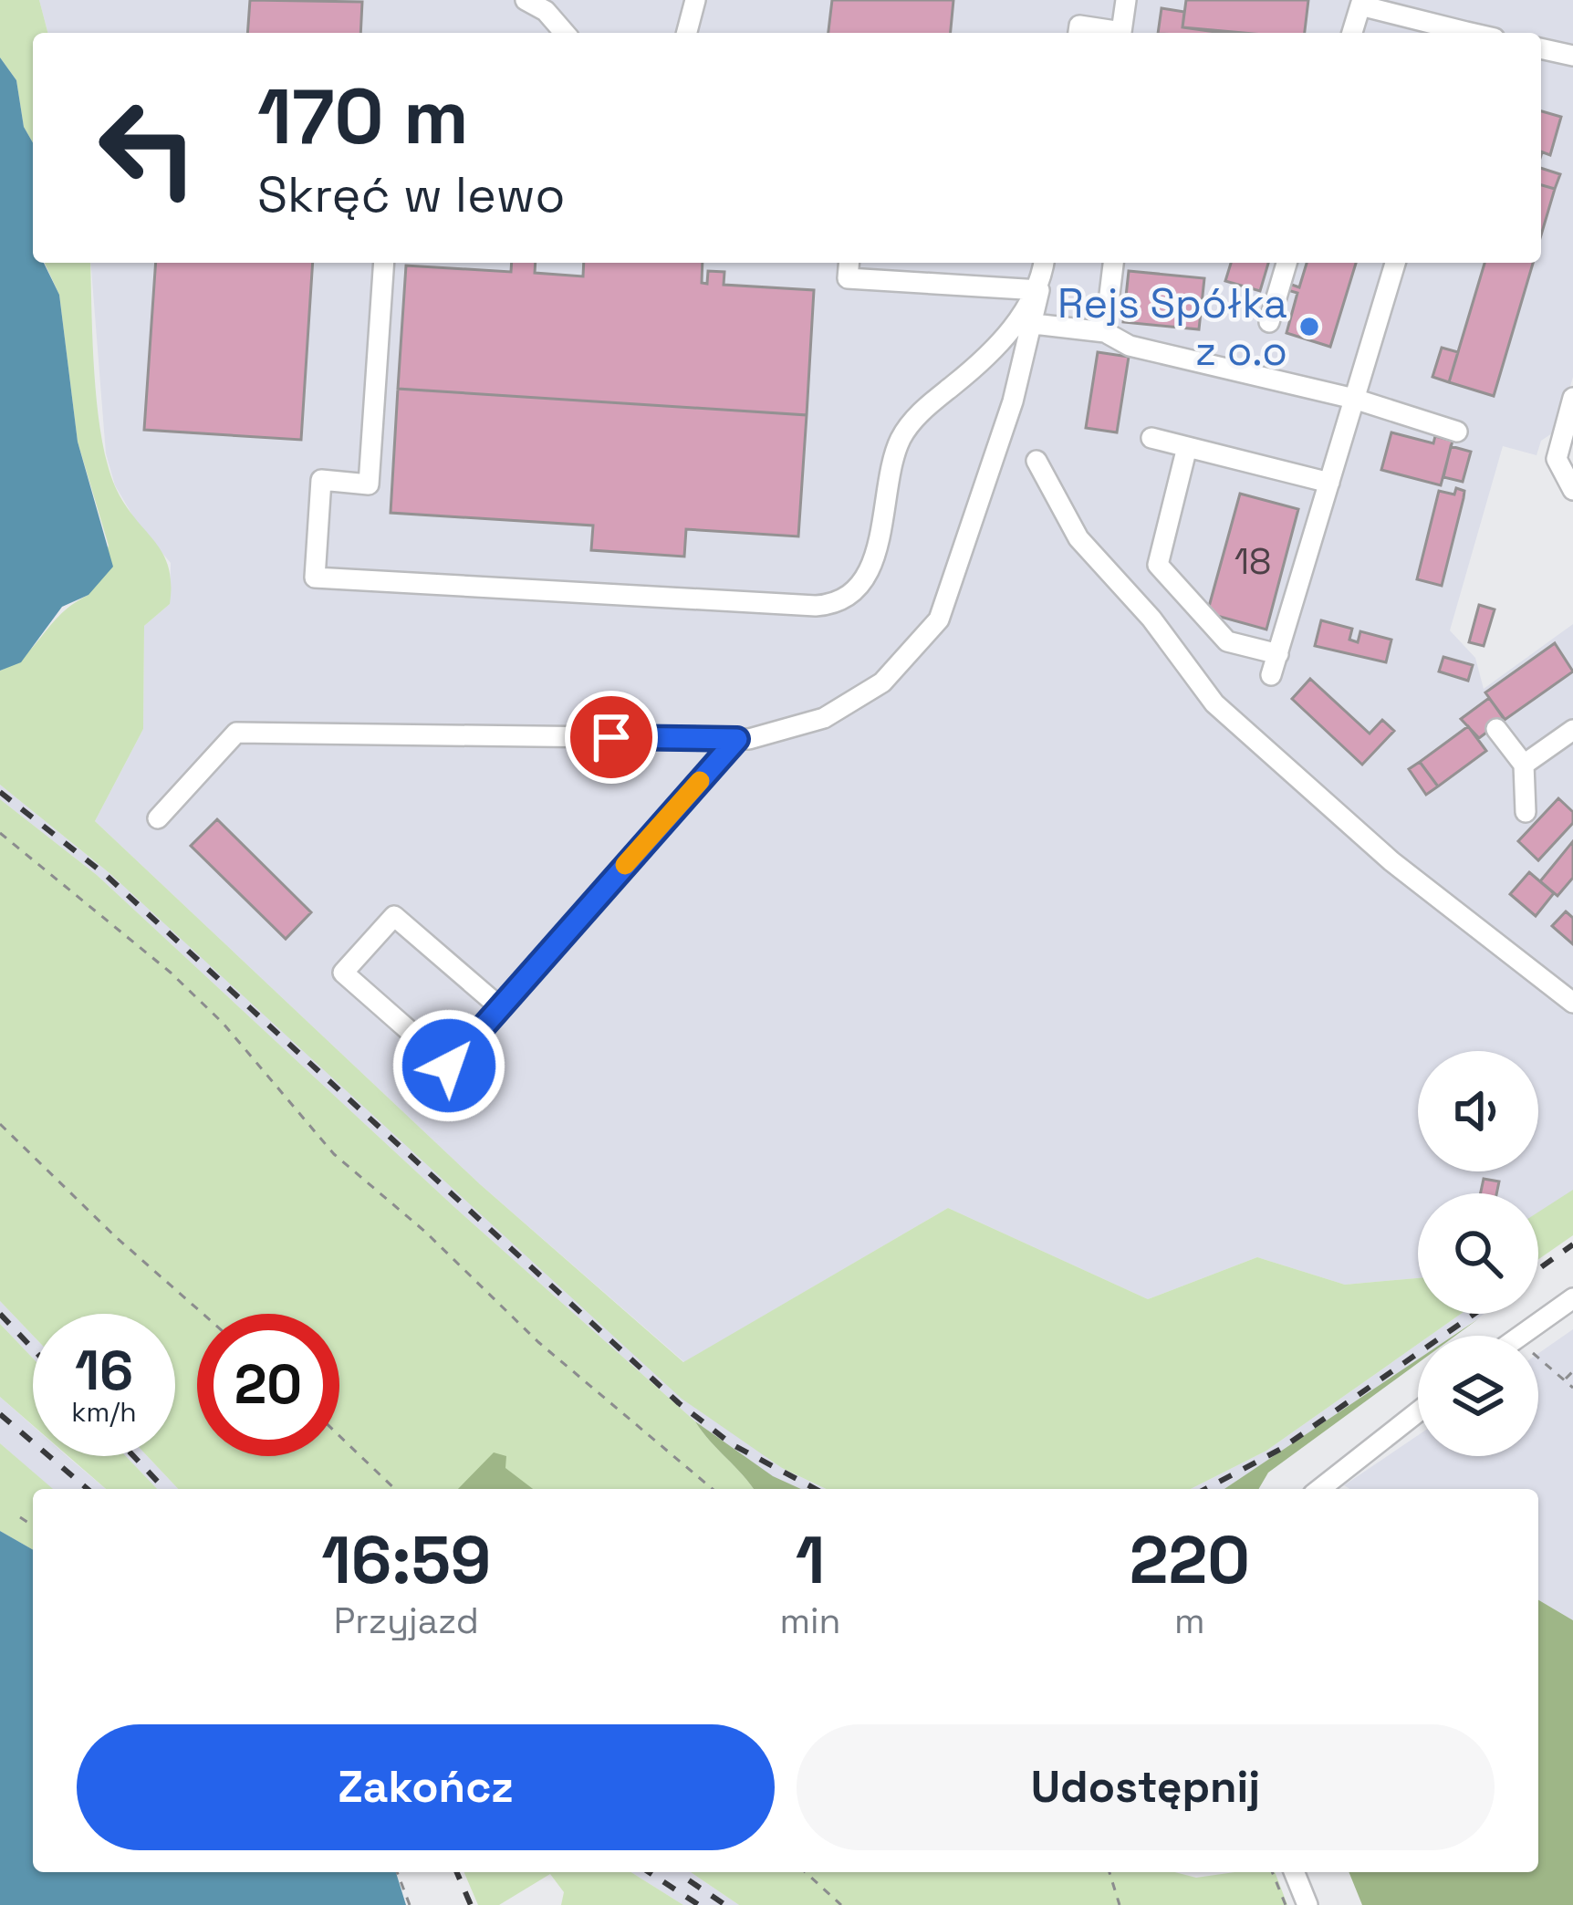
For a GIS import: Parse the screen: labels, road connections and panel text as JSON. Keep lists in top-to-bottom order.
{
  "places": ["Rejs Spółka z o.o"],
  "house_numbers": ["18"],
  "page": {
    "turn": ["170 m", "Skręć w lewo"],
    "speed": "16 km/h",
    "limit": "20",
    "eta": [
      "16:59",
      "Przyjazd",
      "1",
      "min",
      "220",
      "m"
    ],
    "buttons": ["Zakończ", "Udostępnij"]
  }
}
